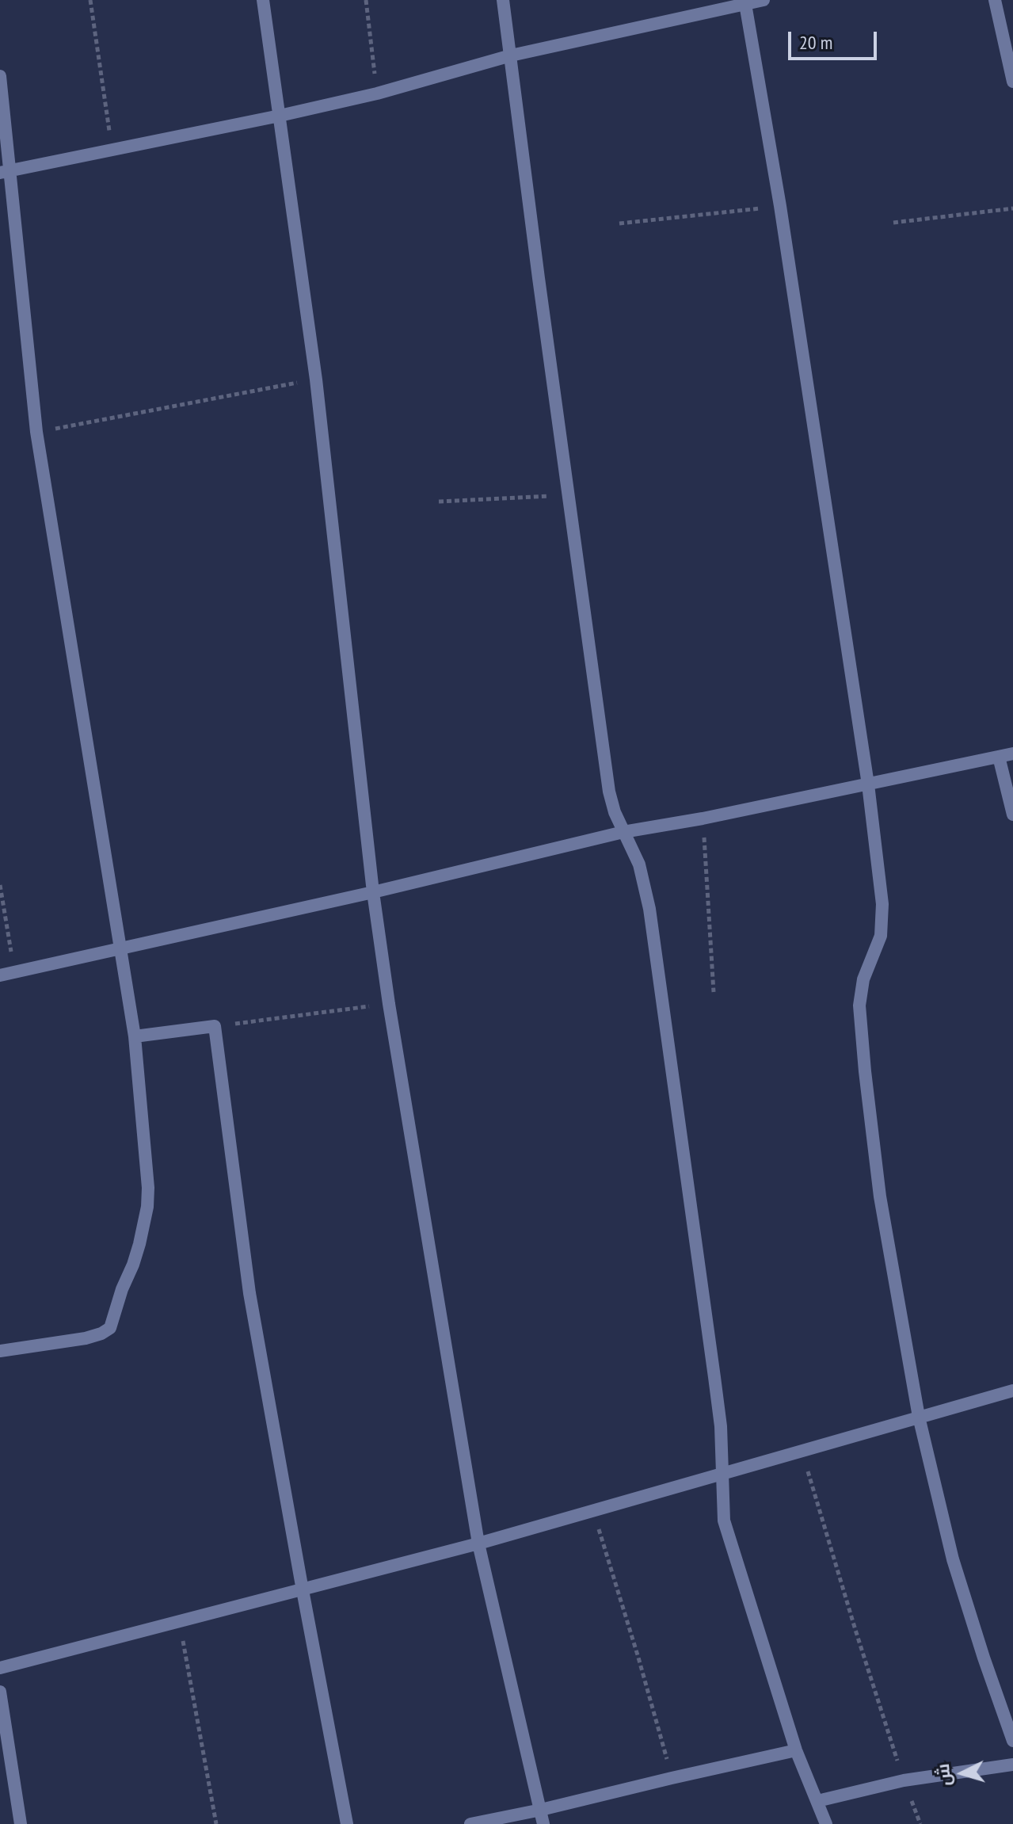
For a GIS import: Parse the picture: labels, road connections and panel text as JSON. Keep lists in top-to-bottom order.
{
  "scale_bar": "20 m",
  "north": "left"
}
